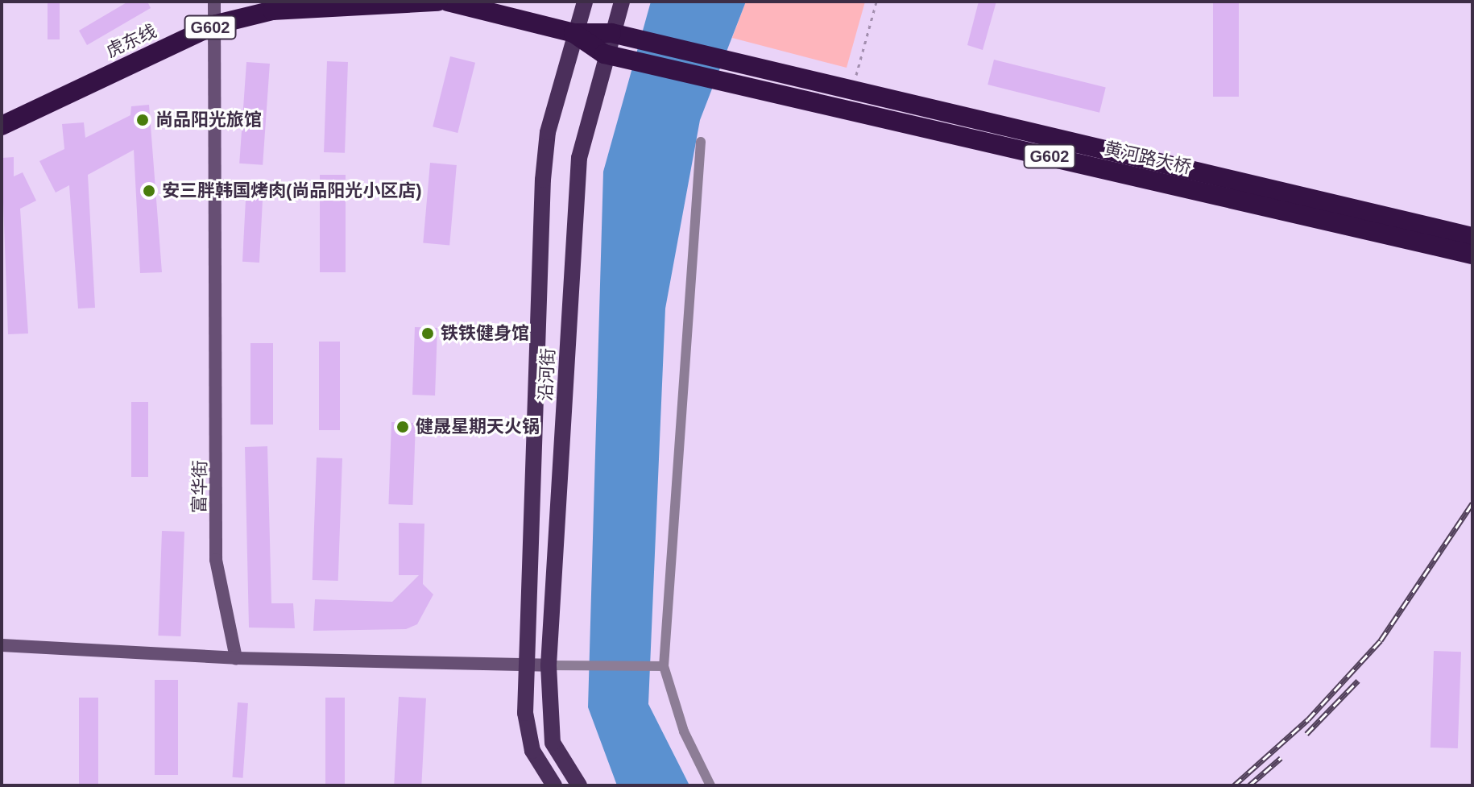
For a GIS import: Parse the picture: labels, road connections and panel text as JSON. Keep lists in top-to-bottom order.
{
  "streets": {
    "highway": ["G602", "虎东线", "黄河路大桥"],
    "main road": ["沿河街"],
    "street": ["富华街"]
  },
  "crossings": [
    ["G602", "黄河路大桥"],
    ["G602", "沿河街"],
    ["虎东线", "富华街"],
    ["黄河路大桥", "沿河街"]
  ],
  "places": [
    "尚品阳光旅馆",
    "安三胖韩国烤肉(尚品阳光小区店)",
    "铁铁健身馆",
    "健晟星期天火锅"
  ]
}
